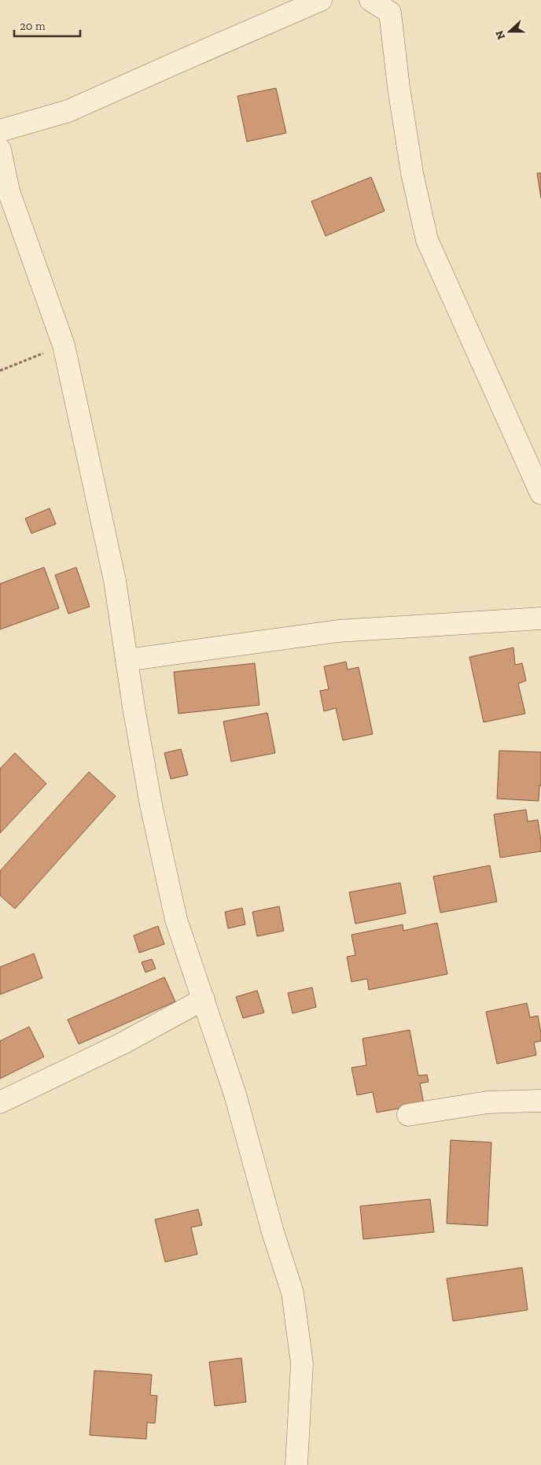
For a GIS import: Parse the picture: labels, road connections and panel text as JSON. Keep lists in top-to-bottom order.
{
  "scale_bar": "20 m",
  "north": "left"
}
